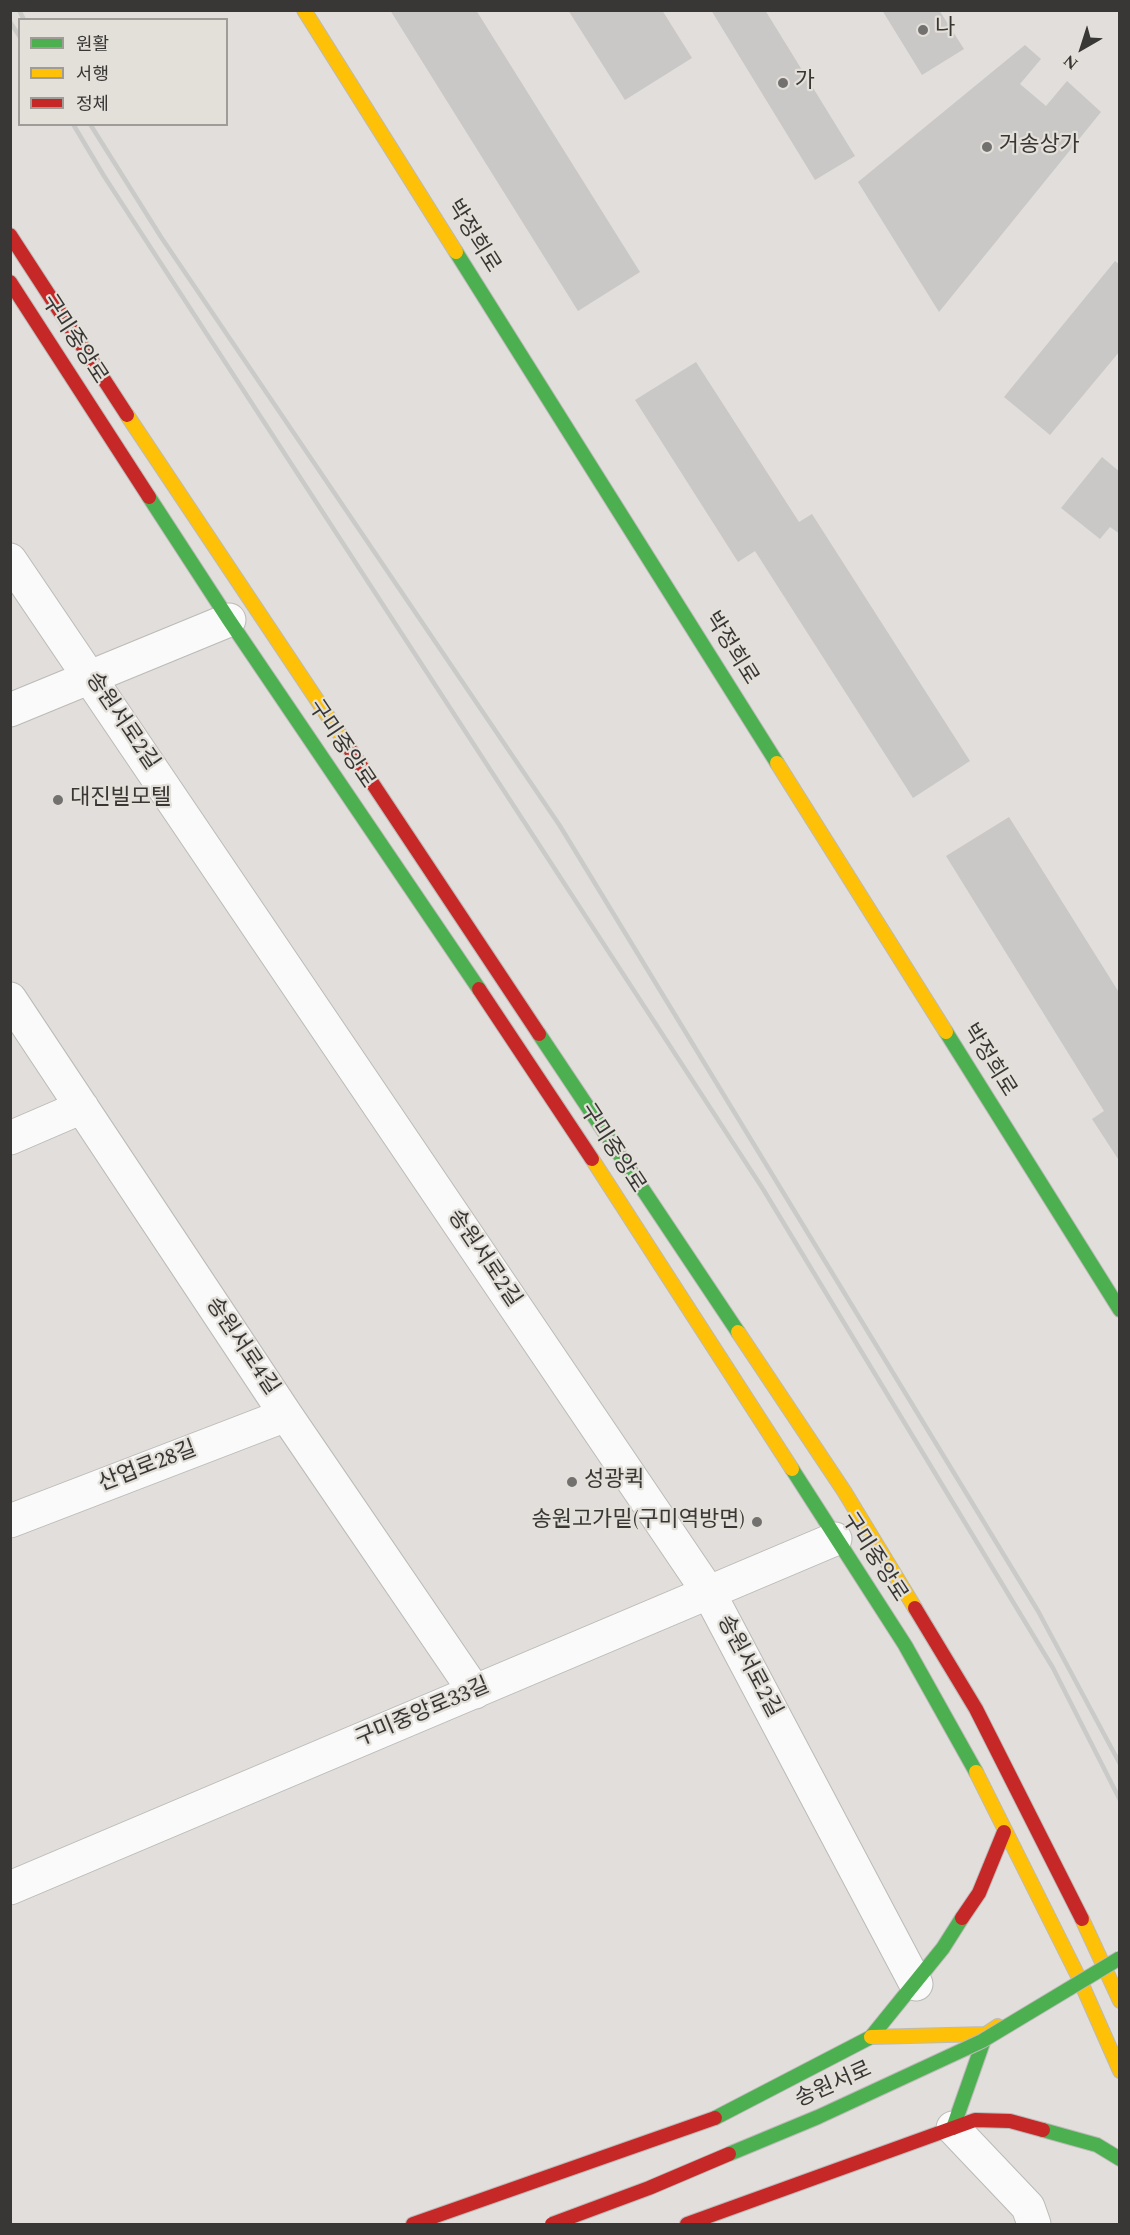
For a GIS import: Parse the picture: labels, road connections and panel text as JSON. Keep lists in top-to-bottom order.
{
  "streets": {
    "main road": ["박정희로", "구미중앙로", "송원서로"],
    "street": [
      "송원서로2길",
      "송원서로4길",
      "산업로28길",
      "구미중앙로33길"
    ]
  },
  "crossings": [
    ["구미중앙로", "구미중앙로33길"],
    ["송원서로2길", "구미중앙로33길"],
    ["송원서로4길", "산업로28길"],
    ["송원서로4길", "구미중앙로33길"]
  ],
  "places": [
    "나",
    "가",
    "거송상가",
    "대진빌모텔",
    "성광퀵",
    "송원고가밑(구미역방면)"
  ],
  "legend": ["원활", "서행", "정체"],
  "north": "bottom left"
}
